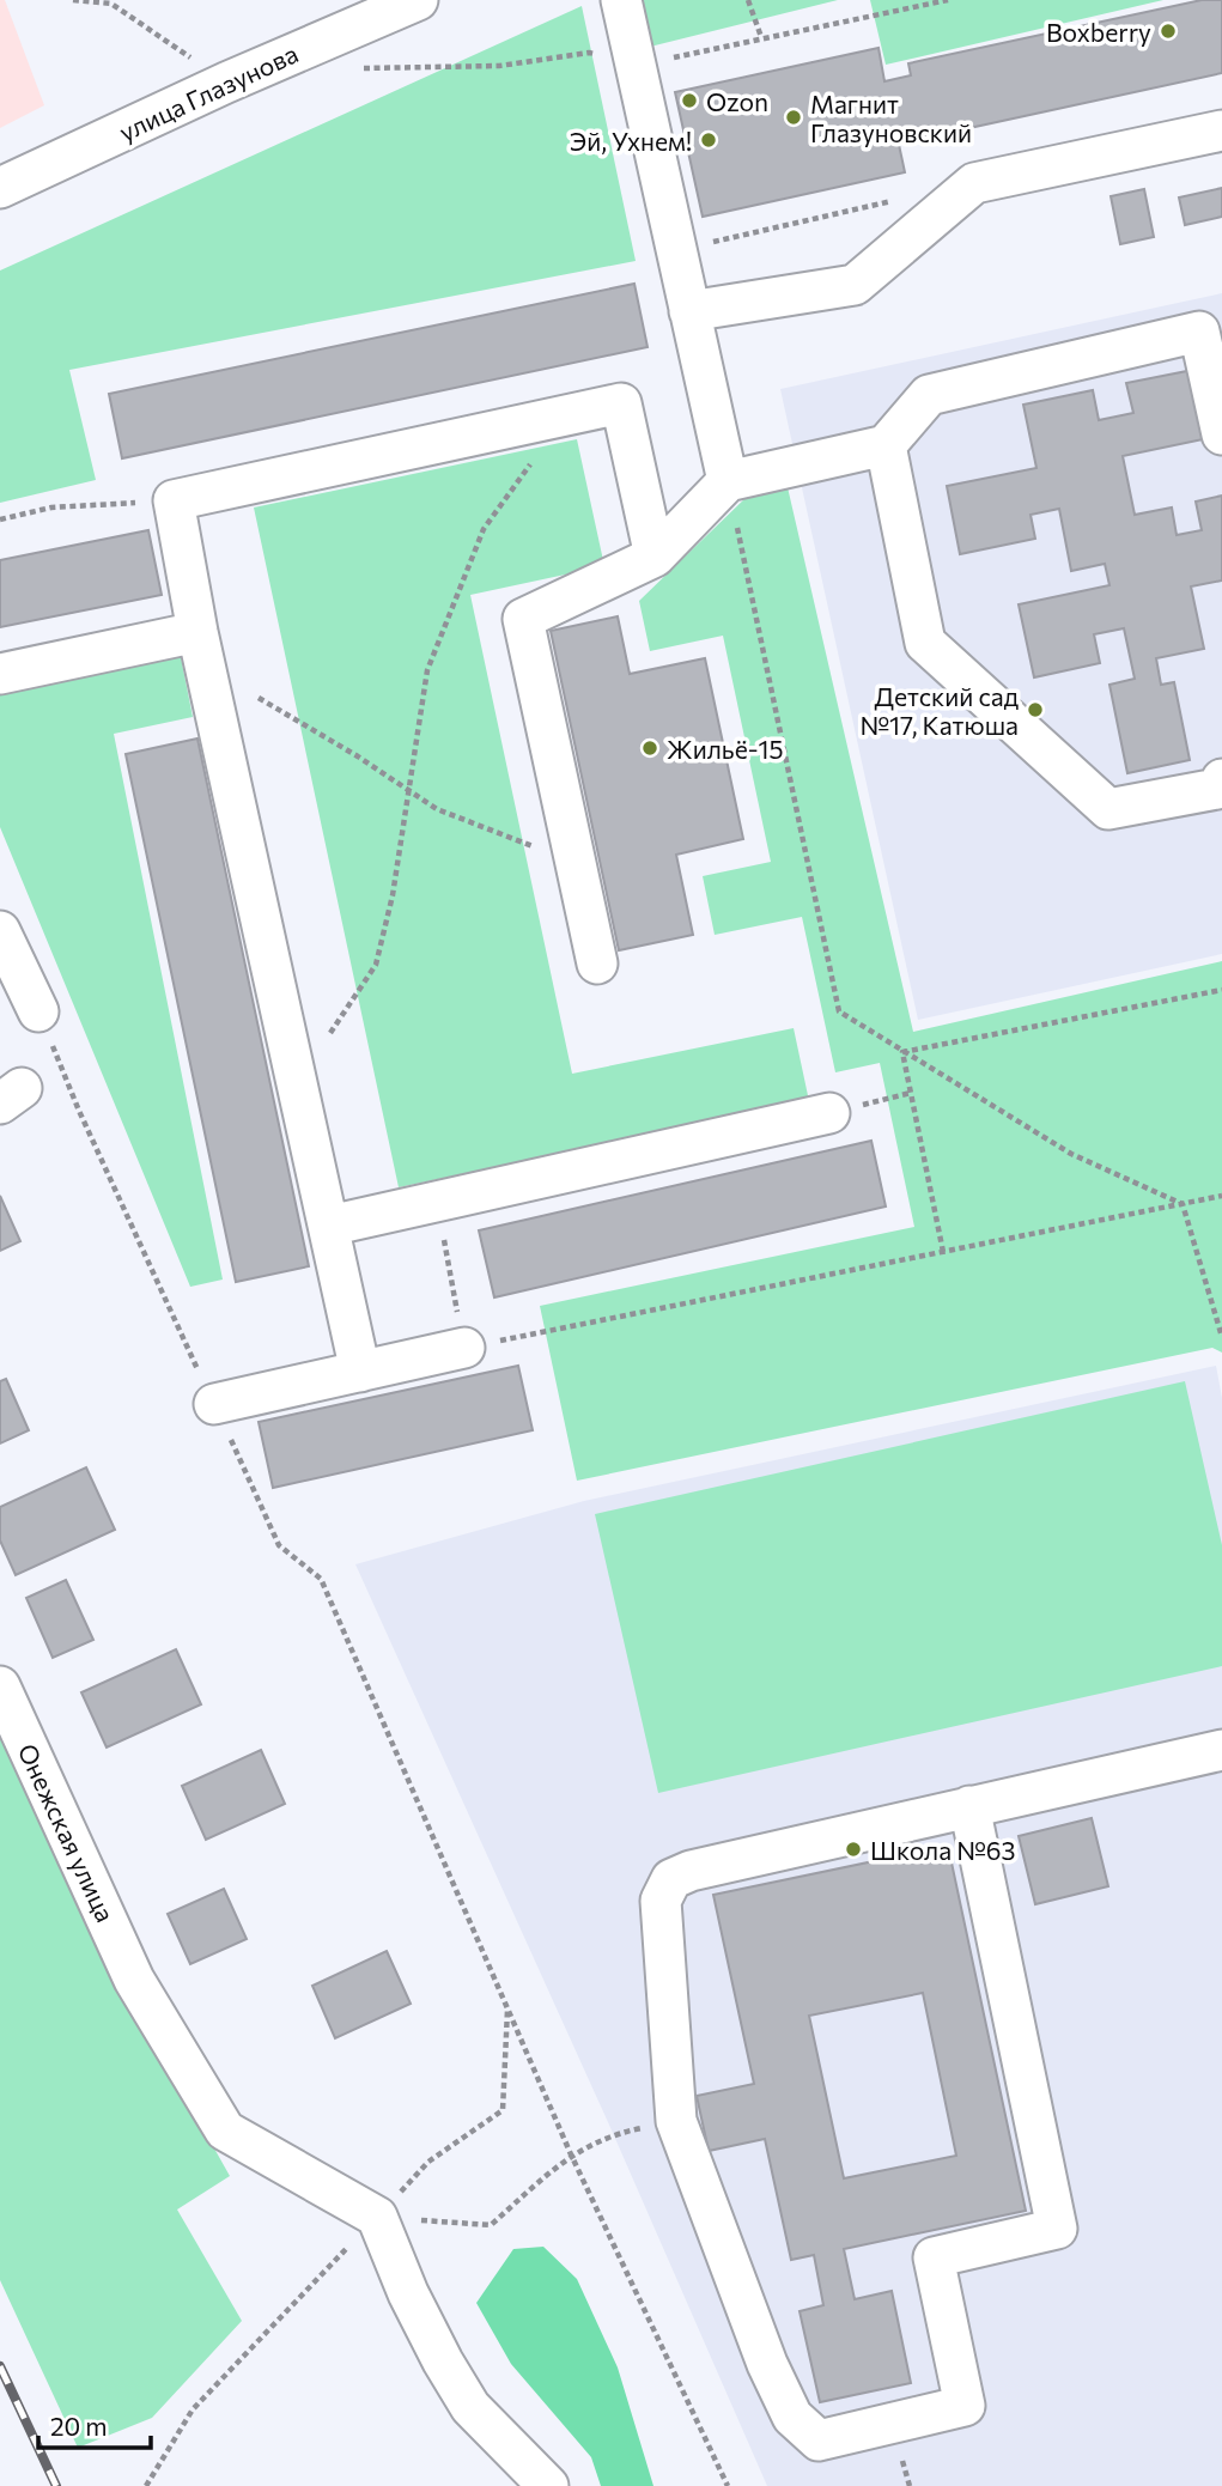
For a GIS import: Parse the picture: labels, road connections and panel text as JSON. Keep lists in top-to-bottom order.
{
  "streets": {
    "street": ["улица Глазунова", "Онежская улица"]
  },
  "places": [
    "Boxberry",
    "Ozon",
    "Магнит Глазуновский",
    "Эй, Ухнем!",
    "Детский сад №17, Катюша",
    "Жильё-15",
    "Школа №63"
  ],
  "scale_bar": "20 m"
}
